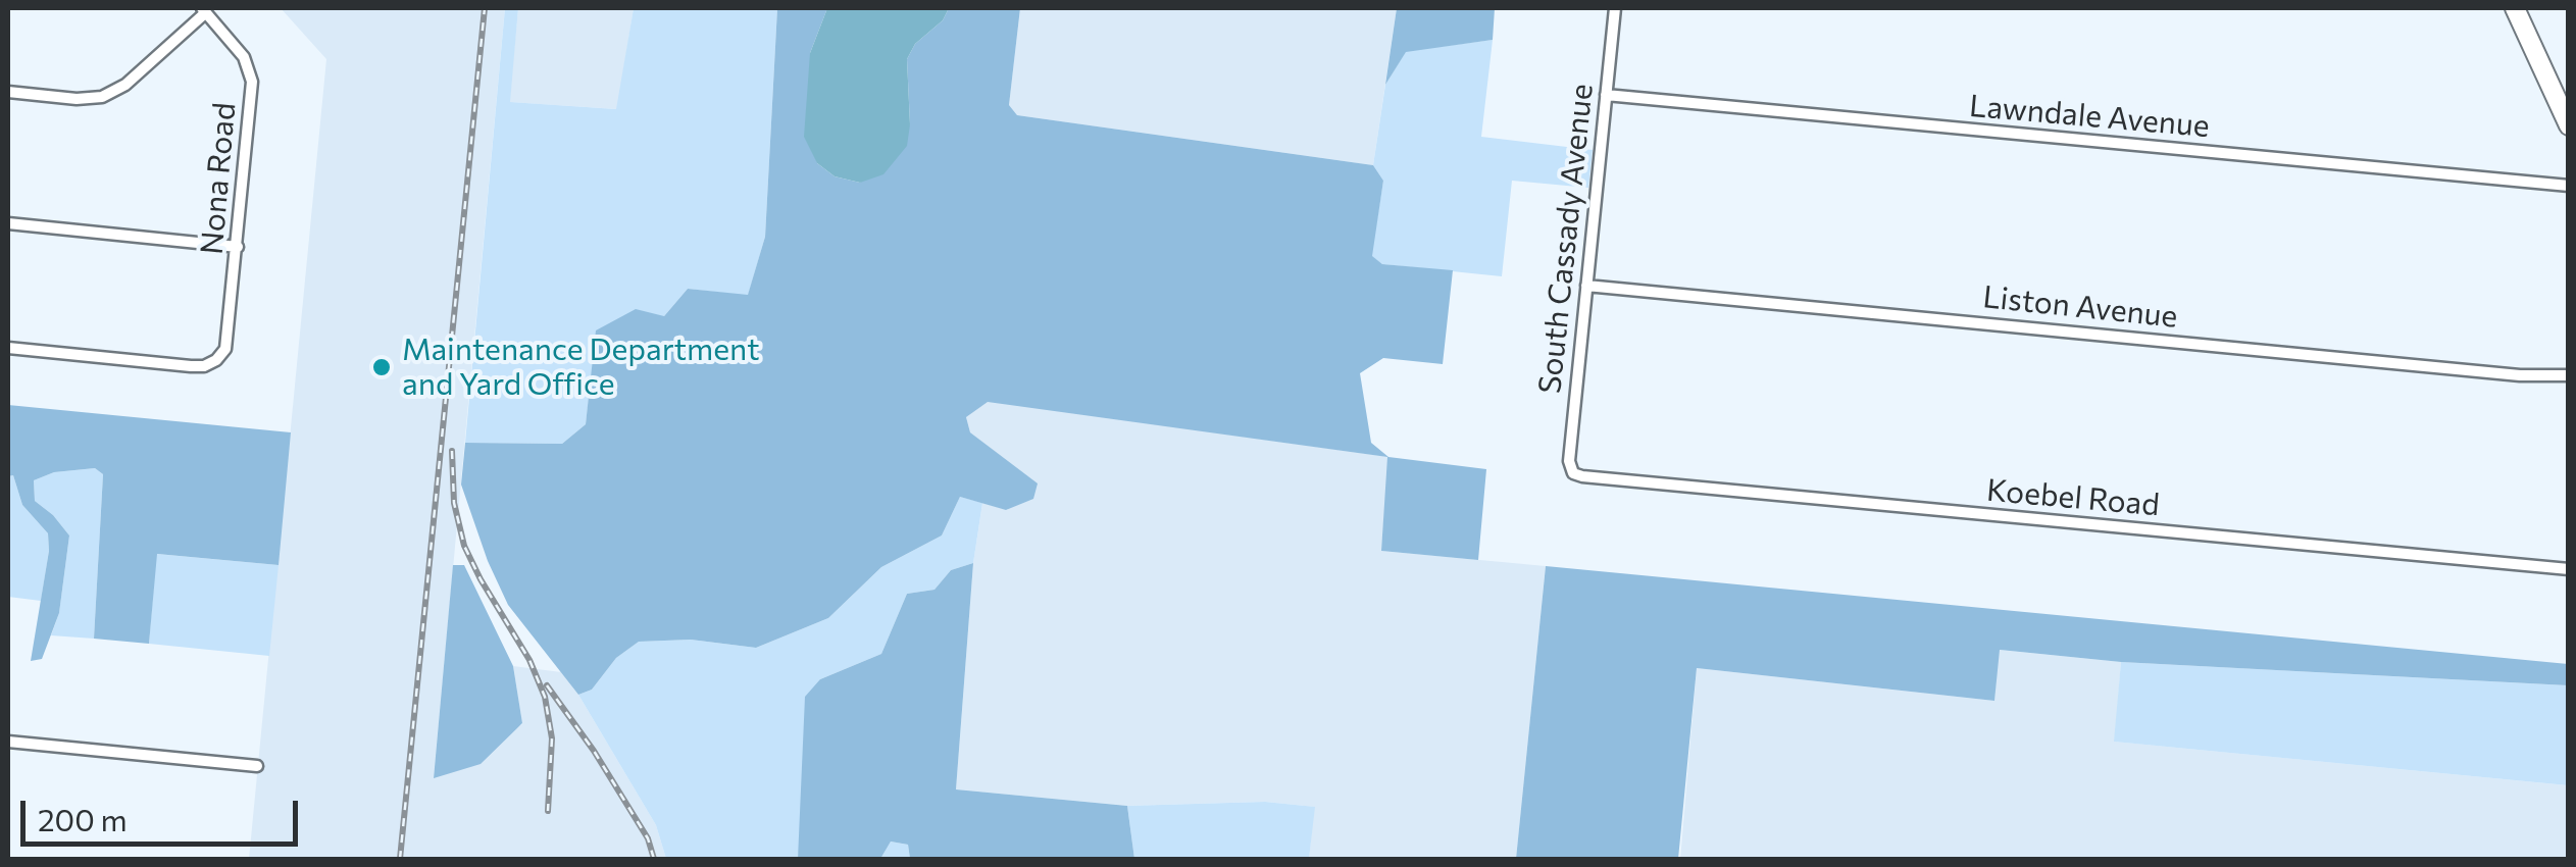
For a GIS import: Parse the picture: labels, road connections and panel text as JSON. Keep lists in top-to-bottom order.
{
  "streets": {
    "street": [
      "Lawndale Avenue",
      "Nona Road",
      "South Cassady Avenue",
      "Liston Avenue",
      "Koebel Road"
    ]
  },
  "crossings": [
    ["Lawndale Avenue", "South Cassady Avenue"],
    ["South Cassady Avenue", "Liston Avenue"],
    ["South Cassady Avenue", "Koebel Road"]
  ],
  "places": ["Maintenance Department and Yard Office"],
  "scale_bar": "200 m"
}
